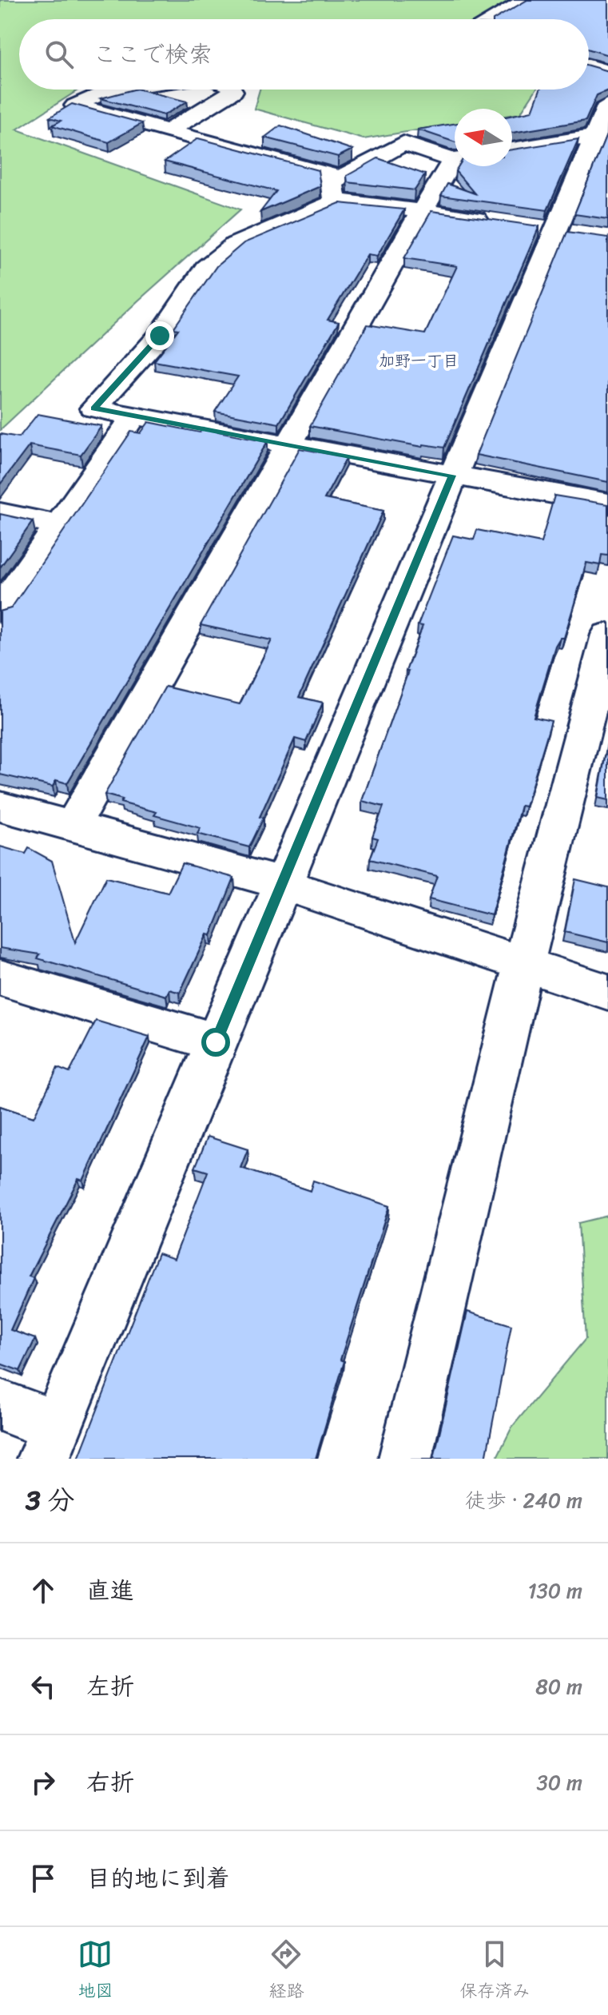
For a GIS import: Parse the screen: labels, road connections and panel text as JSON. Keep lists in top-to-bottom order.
{
  "districts": ["加野一丁目"],
  "north": "left",
  "page": {
    "search": "ここで検索",
    "heading": ["3 分", "徒歩 · 240 m"],
    "list": [
      ["直進", "130 m"],
      ["左折", "80 m"],
      ["右折", "30 m"],
      "目的地に到着"
    ],
    "nav": ["地図", "経路", "保存済み"]
  }
}
